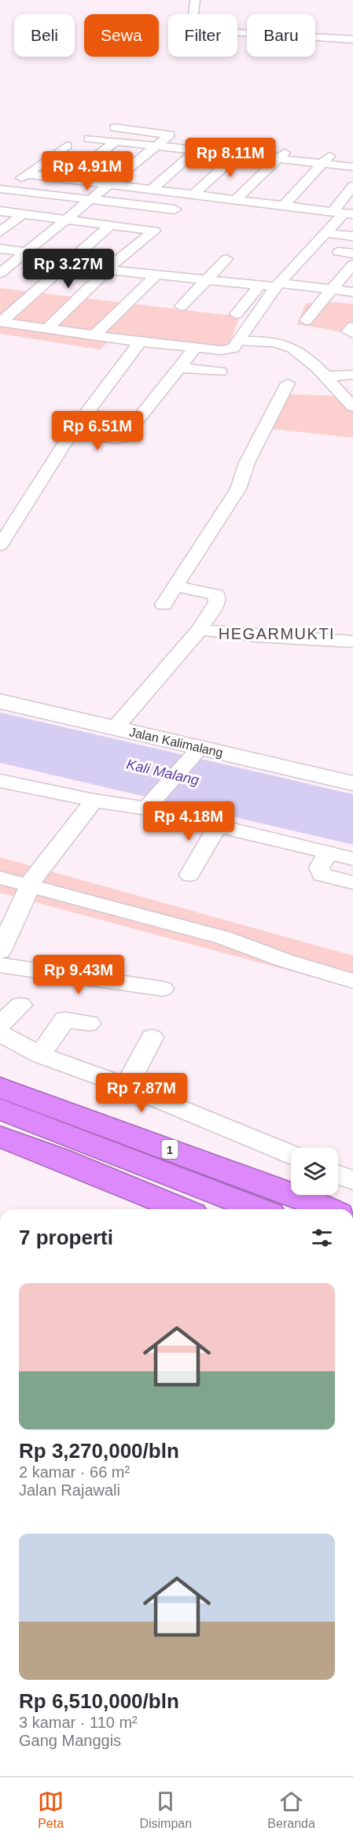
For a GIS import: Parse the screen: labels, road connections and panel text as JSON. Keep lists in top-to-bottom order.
{
  "streets": {
    "highway": ["1"],
    "main road": ["Jalan Kalimalang"]
  },
  "districts": ["HEGARMUKTI"],
  "water": ["Kali Malang"],
  "page": {
    "chip": [
      "Beli",
      "Sewa",
      "Filter",
      "Baru"
    ],
    "price": [
      "Rp 8.11M",
      "Rp 4.91M",
      "Rp 3.27M",
      "Rp 6.51M",
      "Rp 4.18M",
      "Rp 9.43M",
      "Rp 7.87M"
    ],
    "heading": "7 properti",
    "list": [
      {
        "name": "Rp 3,270,000/bln",
        "note": "2 kamar · 66 m² · Jalan Rajawali"
      },
      {
        "name": "Rp 6,510,000/bln",
        "note": "3 kamar · 110 m² · Gang Manggis"
      }
    ],
    "tabs": ["Peta", "Disimpan", "Beranda"]
  }
}
